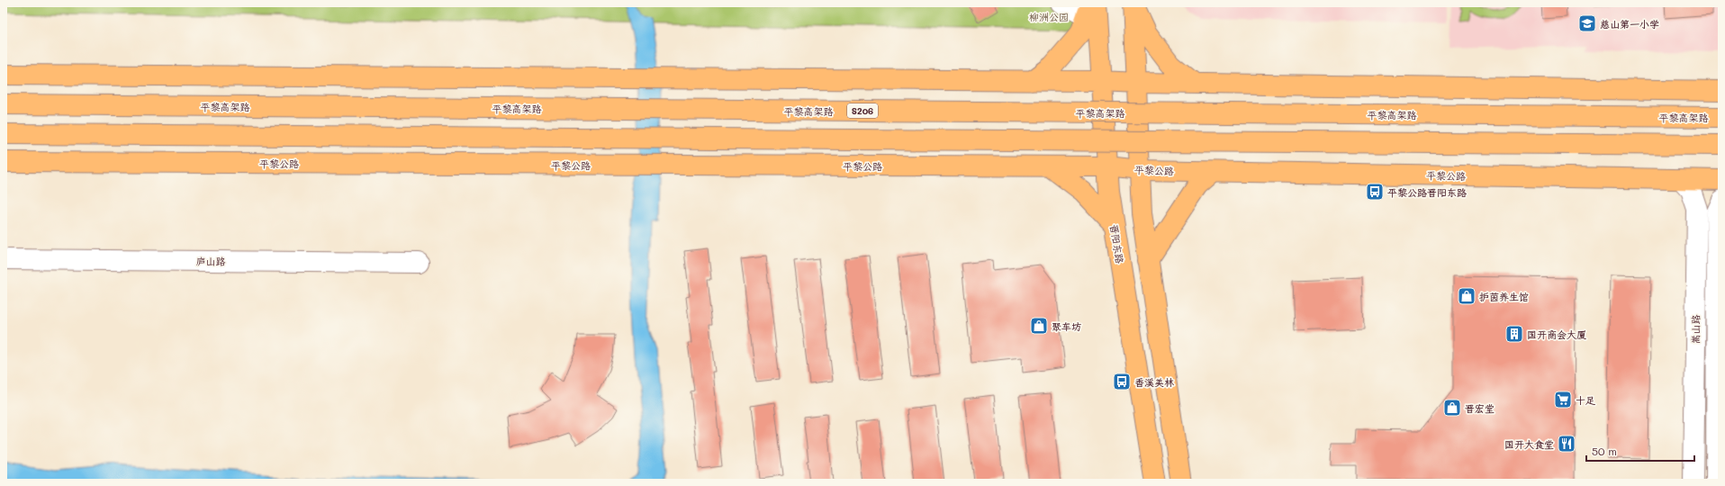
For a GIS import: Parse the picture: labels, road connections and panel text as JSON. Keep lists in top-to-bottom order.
{
  "streets": {
    "main road": [
      "平黎高架路",
      "S206",
      "平黎公路",
      "晋阳东路"
    ],
    "street": ["庐山路", "嵩山路"]
  },
  "crossings": [
    ["平黎公路", "晋阳东路"],
    ["平黎公路", "嵩山路"]
  ],
  "parks": ["柳洲公园"],
  "places": {
    "school or university": ["慈山第一小学"],
    "bus stop": ["平黎公路晋阳东路", "香溪美林"],
    "shop": ["护茵养生馆", "聚车坊", "晋宏堂"],
    "building": ["国开商会大厦"],
    "supermarket": ["十足"],
    "restaurant": ["国开大食堂"]
  },
  "scale_bar": "50 m"
}
